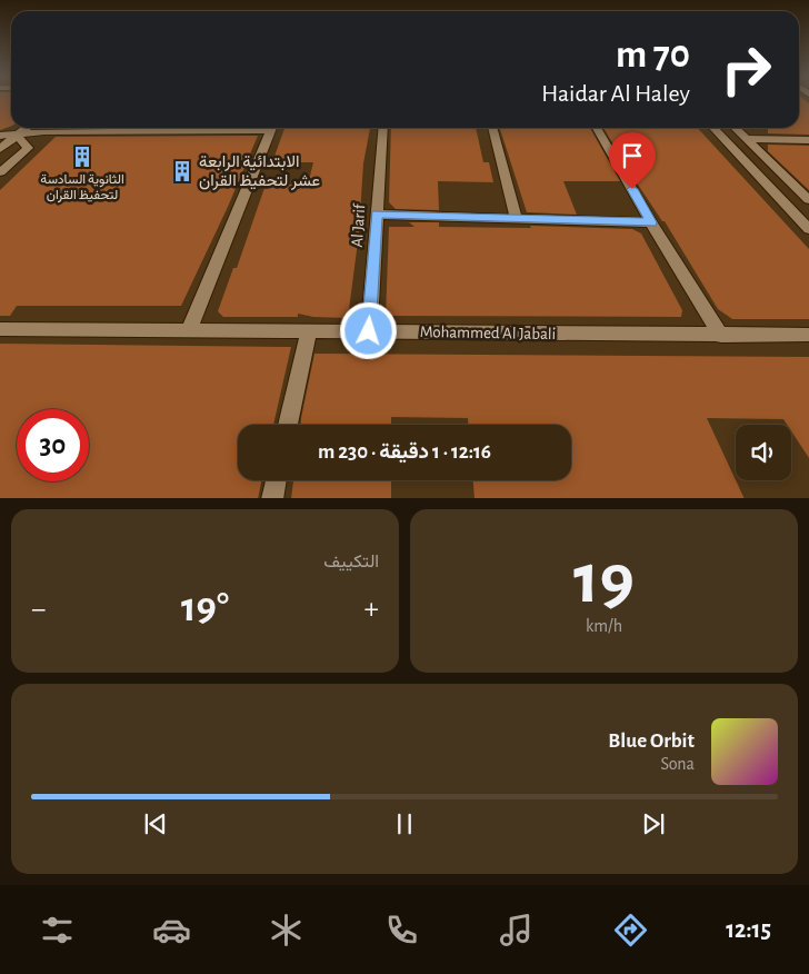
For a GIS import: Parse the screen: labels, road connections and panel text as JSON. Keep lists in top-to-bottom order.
{
  "streets": {
    "street": ["Al Jarif", "Mohammed Al Jabali"]
  },
  "crossings": [
    ["Al Jarif", "Mohammed Al Jabali"]
  ],
  "places": {
    "building": ["الثانوية السادسة لتحفيظ القران", "الابتدائية الرابعة عشر لتحفيظ القران"]
  },
  "page": {
    "turn": ["70 m", "Haidar Al Haley"],
    "limit": "30",
    "trip": "12:16 · 1 دقيقة · 230 m",
    "tile": [
      ["19", "km/h"],
      "التكييف"
    ],
    "heat": ["−", "19°", "+"],
    "song": ["Blue Orbit", "Sona"],
    "tabs": "12:15"
  }
}
